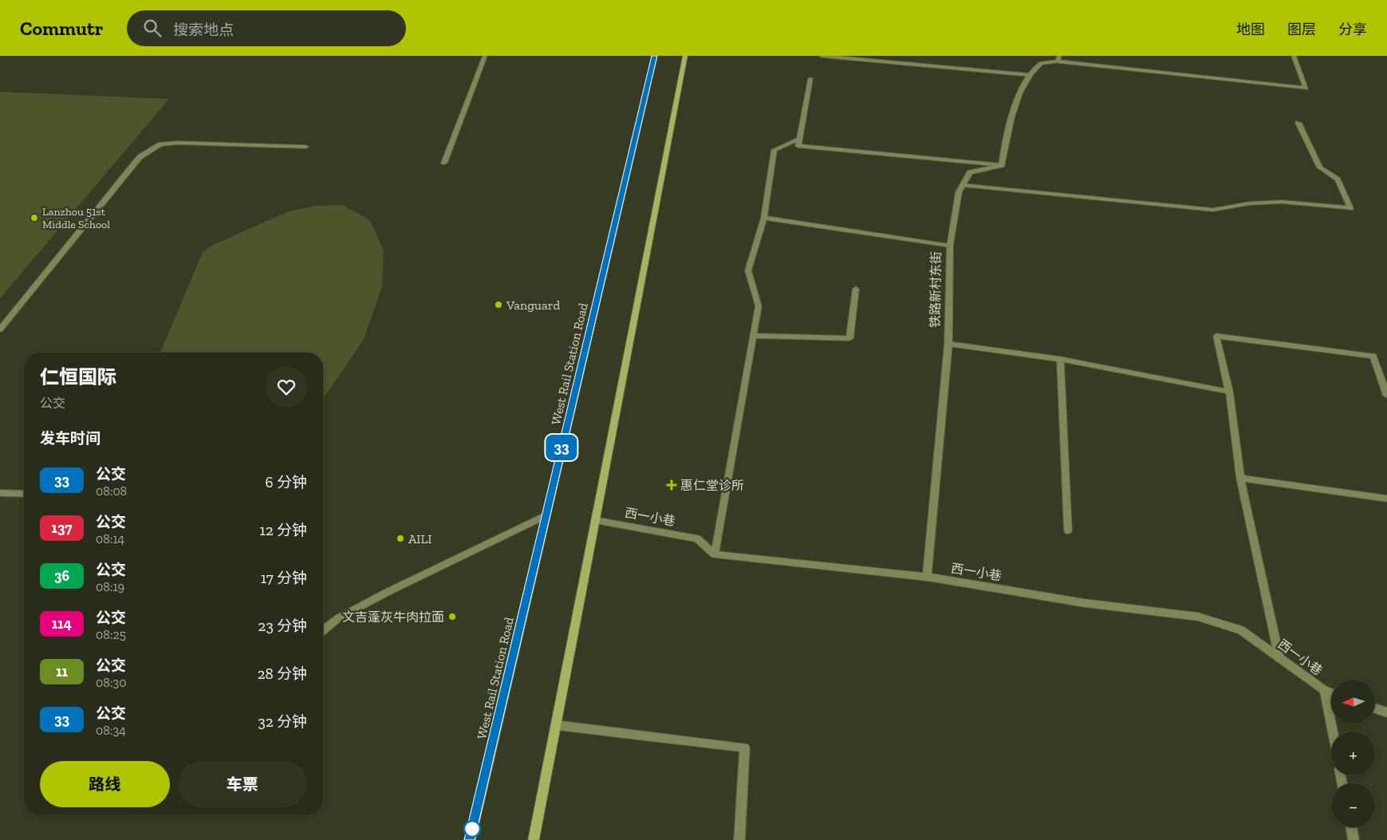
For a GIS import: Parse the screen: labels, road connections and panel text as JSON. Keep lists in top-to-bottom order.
{
  "streets": {
    "main road": ["West Rail Station Road"],
    "street": ["铁路新村东街", "西一小巷"]
  },
  "crossings": [
    ["铁路新村东街", "西一小巷"]
  ],
  "places": {
    "other": [
      "Lanzhou 51st Middle School",
      "Vanguard",
      "AILI",
      "文吉蓬灰牛肉拉面"
    ],
    "health": ["惠仁堂诊所"]
  },
  "lines": ["bus line 33"],
  "north": "left",
  "page": {
    "header": "Commutr",
    "search": "搜索地点",
    "nav": ["地图", "图层", "分享"],
    "on_map": "33",
    "heading": [
      ["仁恒国际", "公交"],
      "发车时间"
    ],
    "list": [
      {
        "mark": "33",
        "name": "公交",
        "note": "08:08",
        "value": "6 分钟"
      },
      {
        "mark": "137",
        "name": "公交",
        "note": "08:14",
        "value": "12 分钟"
      },
      {
        "mark": "36",
        "name": "公交",
        "note": "08:19",
        "value": "17 分钟"
      },
      {
        "mark": "114",
        "name": "公交",
        "note": "08:25",
        "value": "23 分钟"
      },
      {
        "mark": "11",
        "name": "公交",
        "note": "08:30",
        "value": "28 分钟"
      },
      {
        "mark": "33",
        "name": "公交",
        "note": "08:34",
        "value": "32 分钟"
      }
    ],
    "map_buttons": ["+", "−"],
    "buttons": ["路线", "车票"]
  }
}
